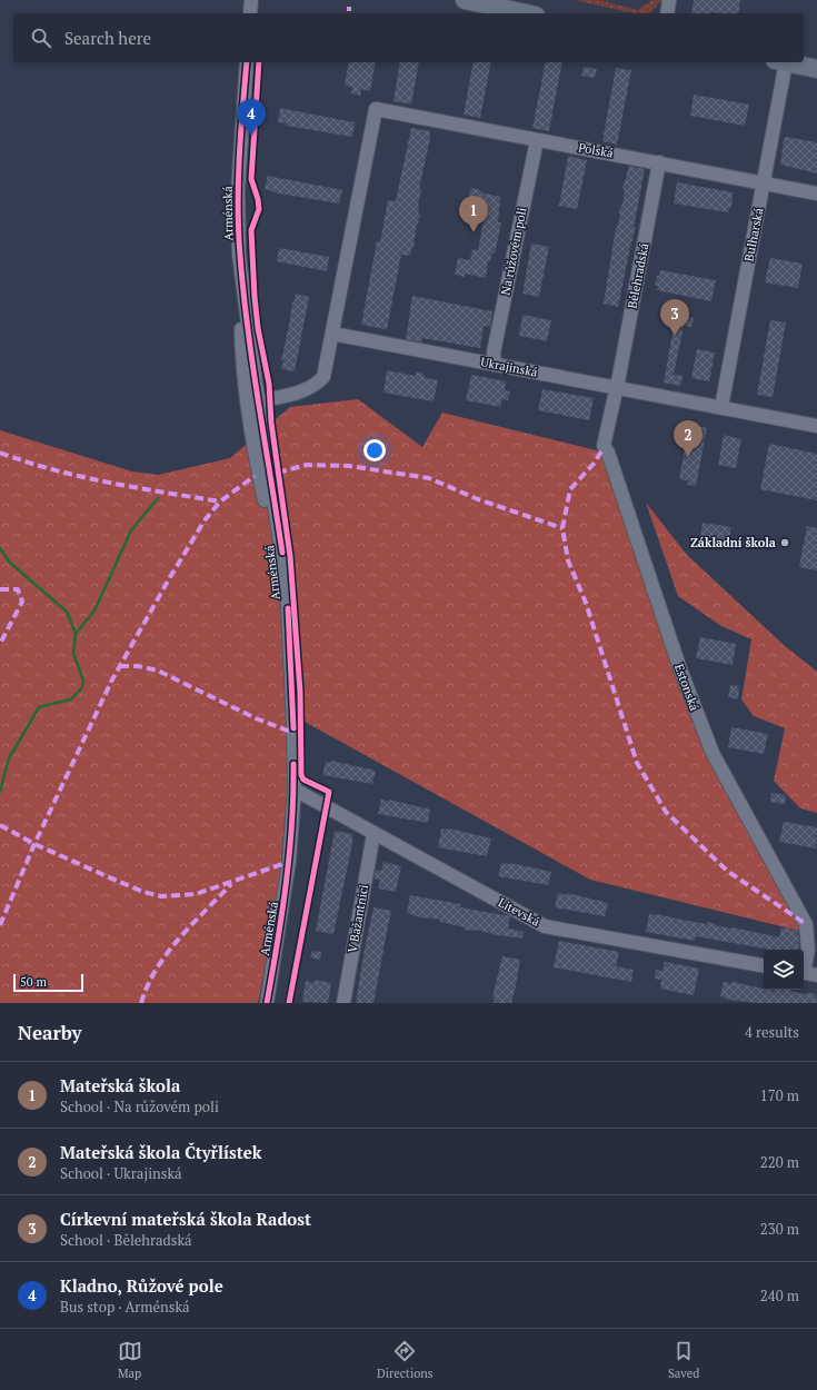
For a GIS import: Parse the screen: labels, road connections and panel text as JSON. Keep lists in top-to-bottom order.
{
  "streets": {
    "street": [
      "Polská",
      "Arménská",
      "Bulharská",
      "Na růžovém poli",
      "Bělehradská",
      "Ukrajinská",
      "Estonská",
      "Litevská",
      "V Bažantnici"
    ]
  },
  "crossings": [
    ["Polská", "Bulharská"],
    ["Polská", "Na růžovém poli"],
    ["Polská", "Bělehradská"],
    ["Polská", "Ukrajinská"],
    ["Arménská", "Litevská"],
    ["Bulharská", "Ukrajinská"],
    ["Na růžovém poli", "Ukrajinská"],
    ["Bělehradská", "Ukrajinská"],
    ["Bělehradská", "Estonská"],
    ["Ukrajinská", "Estonská"],
    ["Litevská", "V Bažantnici"]
  ],
  "places": ["Základní škola"],
  "scale_bar": "50 m",
  "page": {
    "search": "Search here",
    "pins": [
      "4",
      "1",
      "3",
      "2"
    ],
    "scale": "50 m",
    "heading": ["Nearby", "4 results"],
    "list": [
      {
        "mark": "1",
        "name": "Mateřská škola",
        "note": "School · Na růžovém poli",
        "value": "170 m"
      },
      {
        "mark": "2",
        "name": "Mateřská škola Čtyřlístek",
        "note": "School · Ukrajinská",
        "value": "220 m"
      },
      {
        "mark": "3",
        "name": "Církevní mateřská škola Radost",
        "note": "School · Bělehradská",
        "value": "230 m"
      },
      {
        "mark": "4",
        "name": "Kladno, Růžové pole",
        "note": "Bus stop · Arménská",
        "value": "240 m"
      }
    ],
    "nav": ["Map", "Directions", "Saved"]
  }
}
